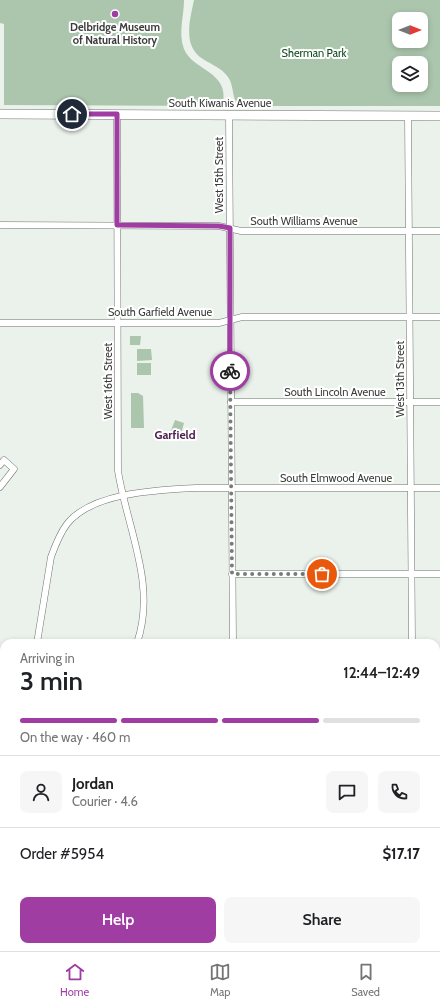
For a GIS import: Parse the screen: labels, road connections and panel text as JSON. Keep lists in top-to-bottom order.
{
  "streets": {
    "main road": ["South Kiwanis Avenue"],
    "street": [
      "West 15th Street",
      "South Williams Avenue",
      "South Garfield Avenue",
      "West 13th Street",
      "West 16th Street",
      "South Lincoln Avenue",
      "South Elmwood Avenue"
    ]
  },
  "crossings": [
    ["South Kiwanis Avenue", "West 15th Street"],
    ["South Kiwanis Avenue", "West 13th Street"],
    ["South Kiwanis Avenue", "West 16th Street"],
    ["West 15th Street", "South Williams Avenue"],
    ["West 15th Street", "South Garfield Avenue"],
    ["West 15th Street", "South Lincoln Avenue"],
    ["West 15th Street", "South Elmwood Avenue"],
    ["South Williams Avenue", "West 13th Street"],
    ["South Williams Avenue", "West 16th Street"],
    ["South Garfield Avenue", "West 13th Street"],
    ["South Garfield Avenue", "West 16th Street"],
    ["West 13th Street", "South Lincoln Avenue"],
    ["West 13th Street", "South Elmwood Avenue"],
    ["West 16th Street", "South Elmwood Avenue"]
  ],
  "districts": ["Garfield"],
  "parks": ["Sherman Park"],
  "places": ["Delbridge Museum of Natural History"],
  "north": "right",
  "page": {
    "heading": ["3 min", "Arriving in", "12:44–12:49"],
    "panel": [
      "Jordan",
      "Courier · 4.6",
      "Order #5954",
      "$17.17"
    ],
    "bar": "On the way · 460 m",
    "buttons": ["Help", "Share"],
    "tabs": ["Home", "Map", "Saved"]
  }
}
